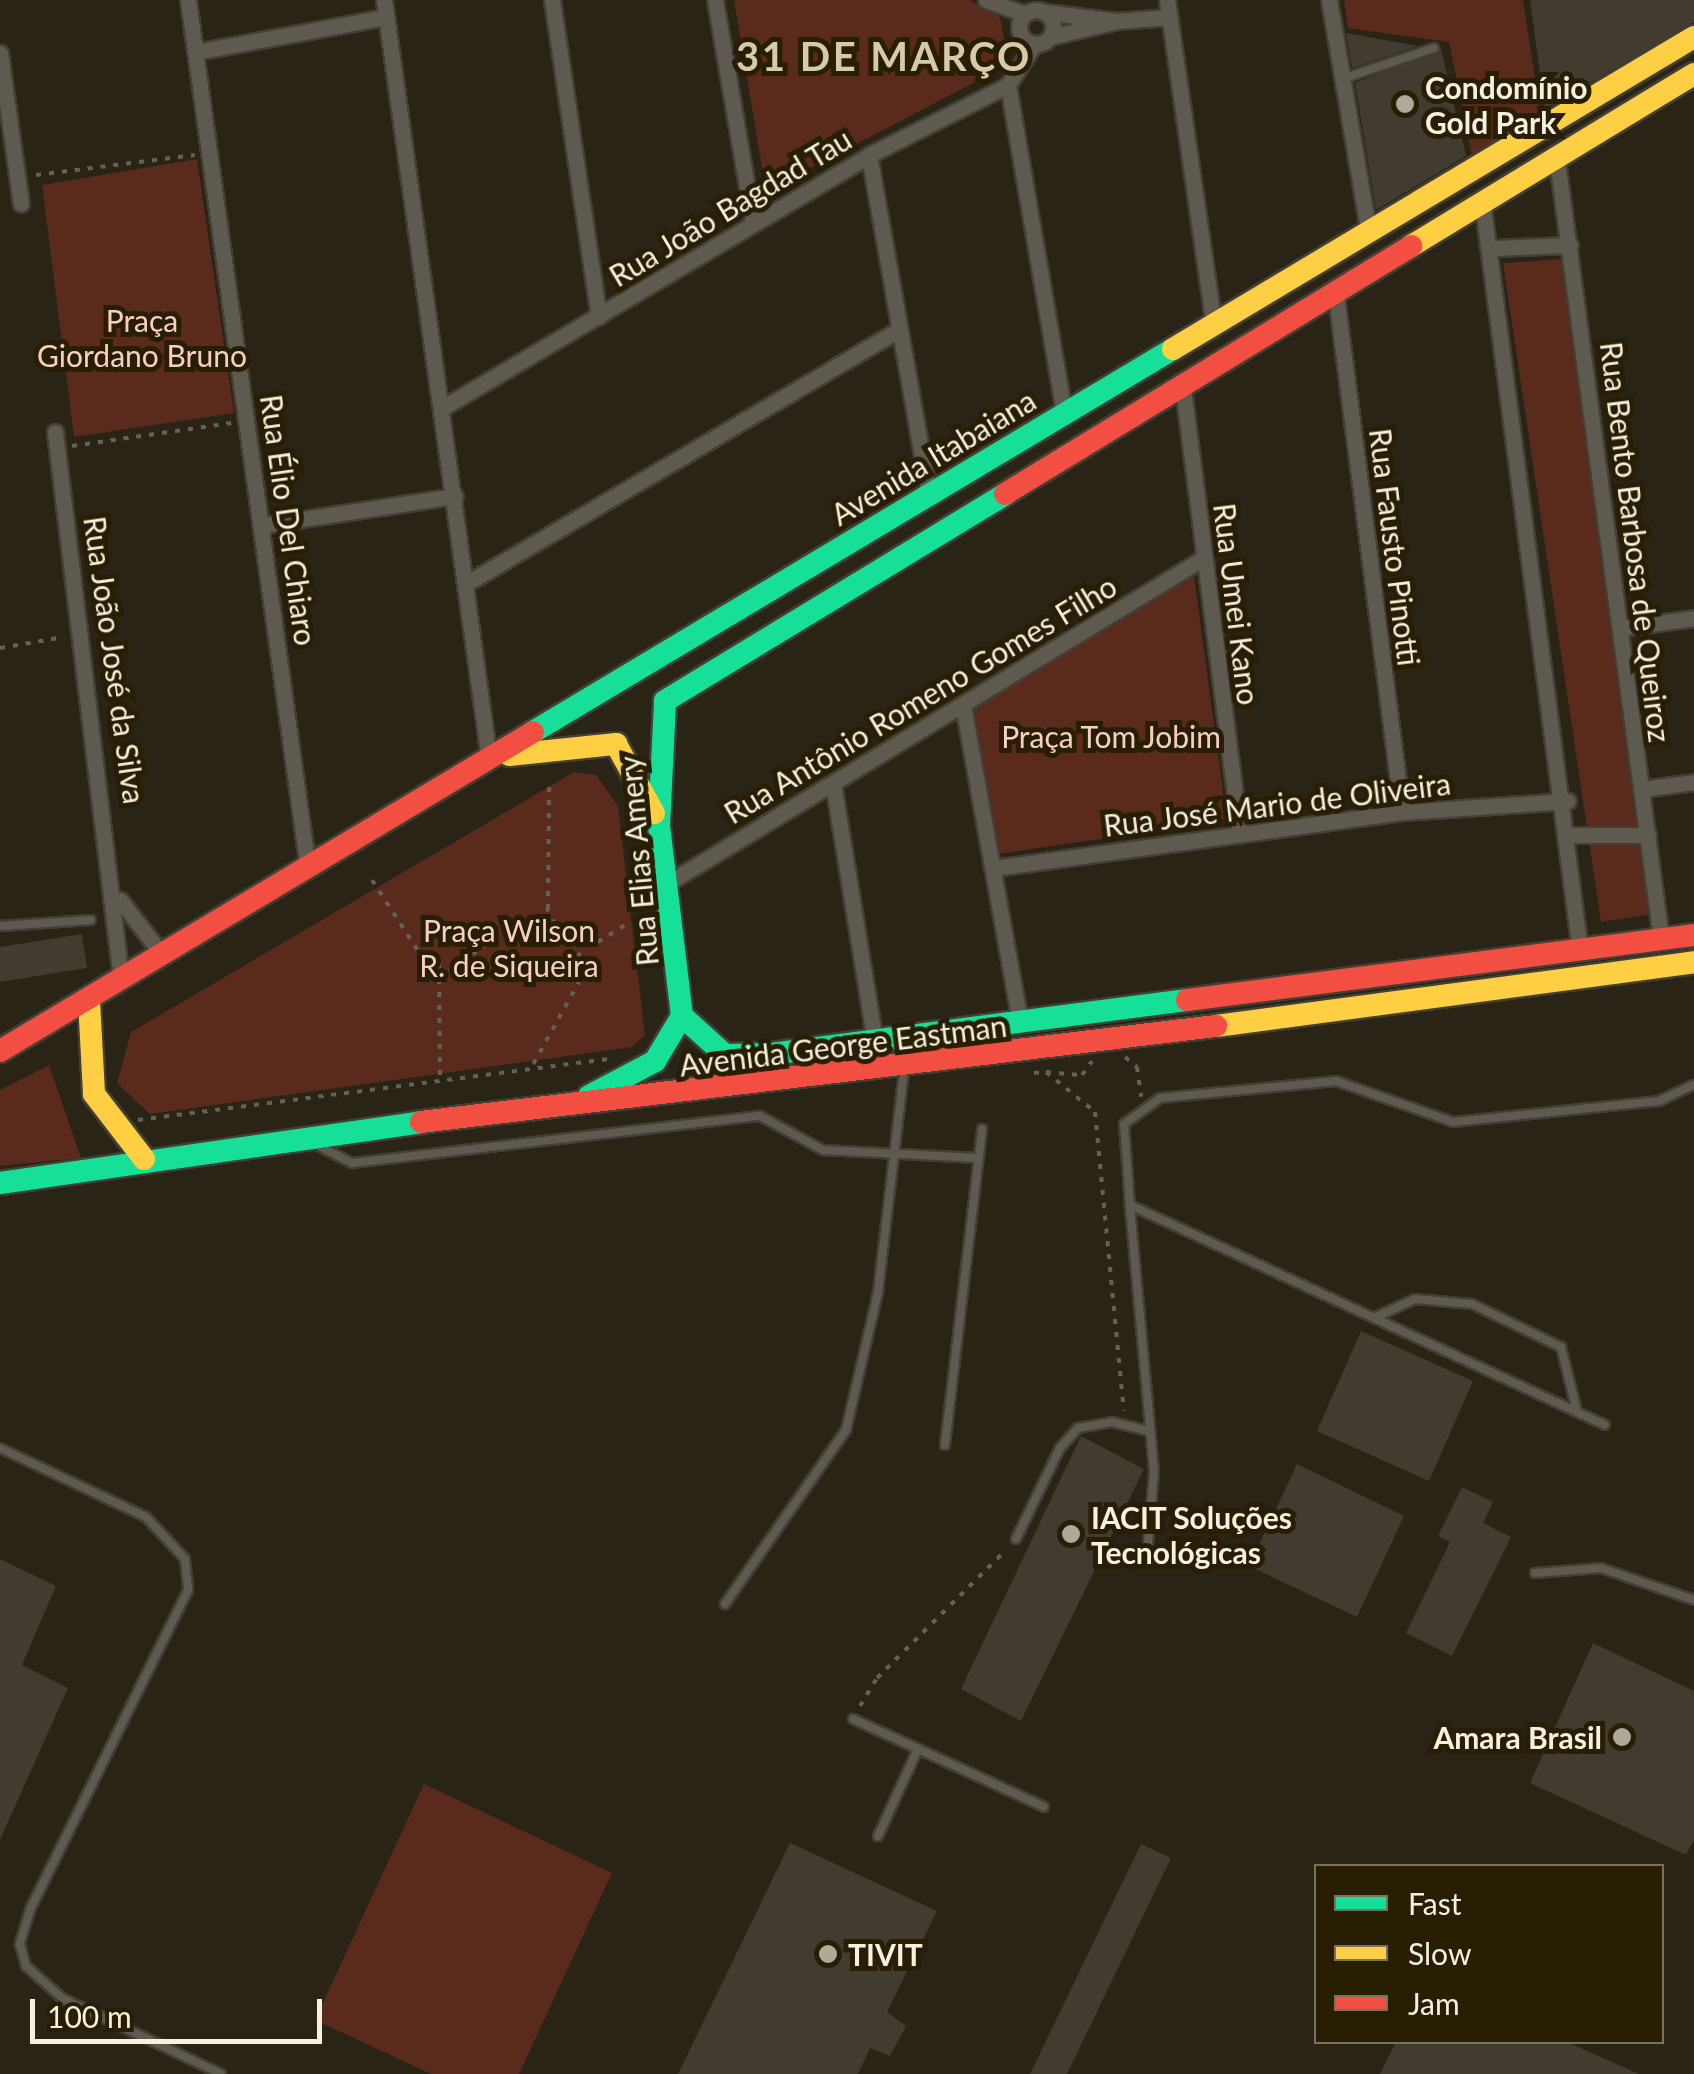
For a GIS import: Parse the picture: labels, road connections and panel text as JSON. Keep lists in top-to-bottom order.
{
  "streets": {
    "main road": ["Avenida Itabaiana", "Rua Elias Amery", "Avenida George Eastman"],
    "street": [
      "Rua João Bagdad Tau",
      "Rua Élio Del Chiaro",
      "Rua Bento Barbosa de Queiroz",
      "Rua Fausto Pinotti",
      "Rua Umei Kano",
      "Rua João José da Silva",
      "Rua Antônio Romeno Gomes Filho",
      "Rua José Mario de Oliveira"
    ]
  },
  "crossings": [
    ["Avenida Itabaiana", "Rua Élio Del Chiaro"],
    ["Avenida Itabaiana", "Rua João José da Silva"],
    ["Rua Bento Barbosa de Queiroz", "Avenida George Eastman"],
    ["Rua Fausto Pinotti", "Rua José Mario de Oliveira"],
    ["Rua Umei Kano", "Rua Antônio Romeno Gomes Filho"],
    ["Rua Umei Kano", "Rua José Mario de Oliveira"],
    ["Rua Umei Kano", "Rua Elias Amery"],
    ["Rua Antônio Romeno Gomes Filho", "Rua Elias Amery"],
    ["Rua Elias Amery", "Avenida George Eastman"]
  ],
  "districts": ["31 DE MARÇO"],
  "parks": ["Praça Giordano Bruno", "Praça Tom Jobim", "Praça Wilson R. de Siqueira"],
  "places": [
    "Condomínio Gold Park",
    "IACIT Soluções Tecnológicas",
    "Amara Brasil",
    "TIVIT"
  ],
  "legend": ["Fast", "Slow", "Jam"],
  "scale_bar": "100 m"
}
